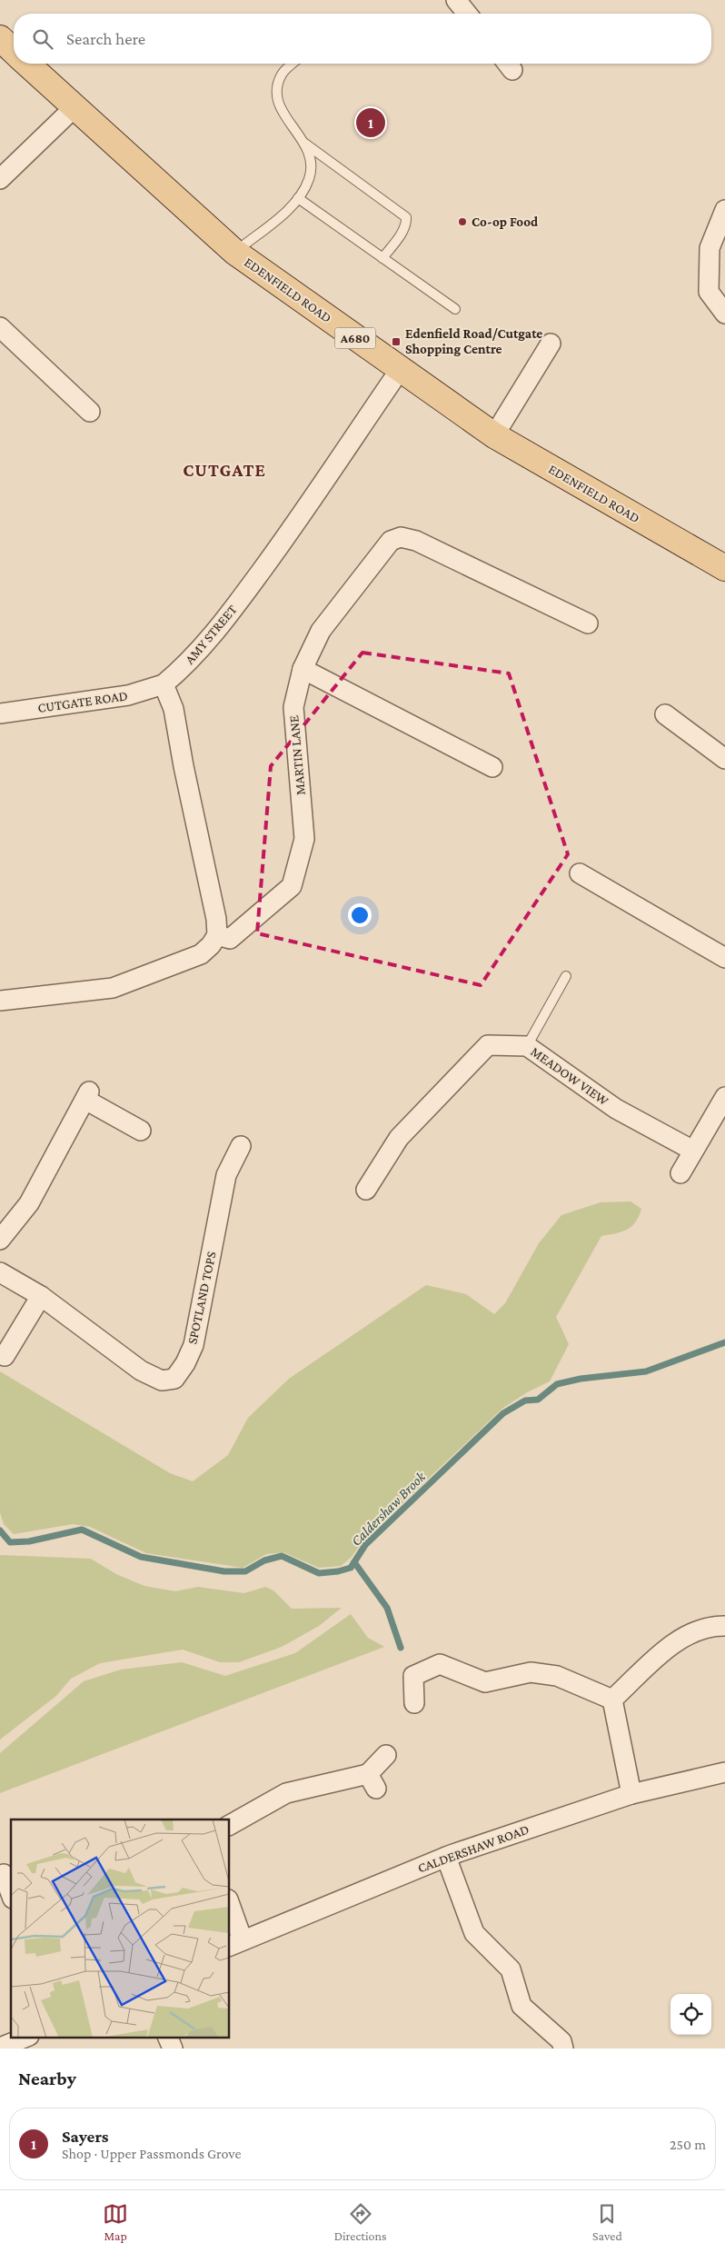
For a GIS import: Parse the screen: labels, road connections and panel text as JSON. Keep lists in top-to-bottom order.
{
  "streets": {
    "main road": ["EDENFIELD ROAD", "A680"],
    "street": [
      "AMY STREET",
      "CUTGATE ROAD",
      "MARTIN LANE",
      "MEADOW VIEW",
      "SPOTLAND TOPS",
      "CALDERSHAW ROAD"
    ]
  },
  "crossings": [
    ["EDENFIELD ROAD", "AMY STREET"],
    ["AMY STREET", "CUTGATE ROAD"]
  ],
  "districts": ["CUTGATE"],
  "water": ["Caldershaw Brook"],
  "places": {
    "other": ["Co-op Food"],
    "transit": ["Edenfield Road/Cutgate Shopping Centre"]
  },
  "page": {
    "search": "Search here",
    "pins": "1",
    "heading": "Nearby",
    "list": [
      {
        "mark": "1",
        "name": "Sayers",
        "note": "Shop · Upper Passmonds Grove",
        "value": "250 m"
      }
    ],
    "nav": ["Map", "Directions", "Saved"]
  }
}
